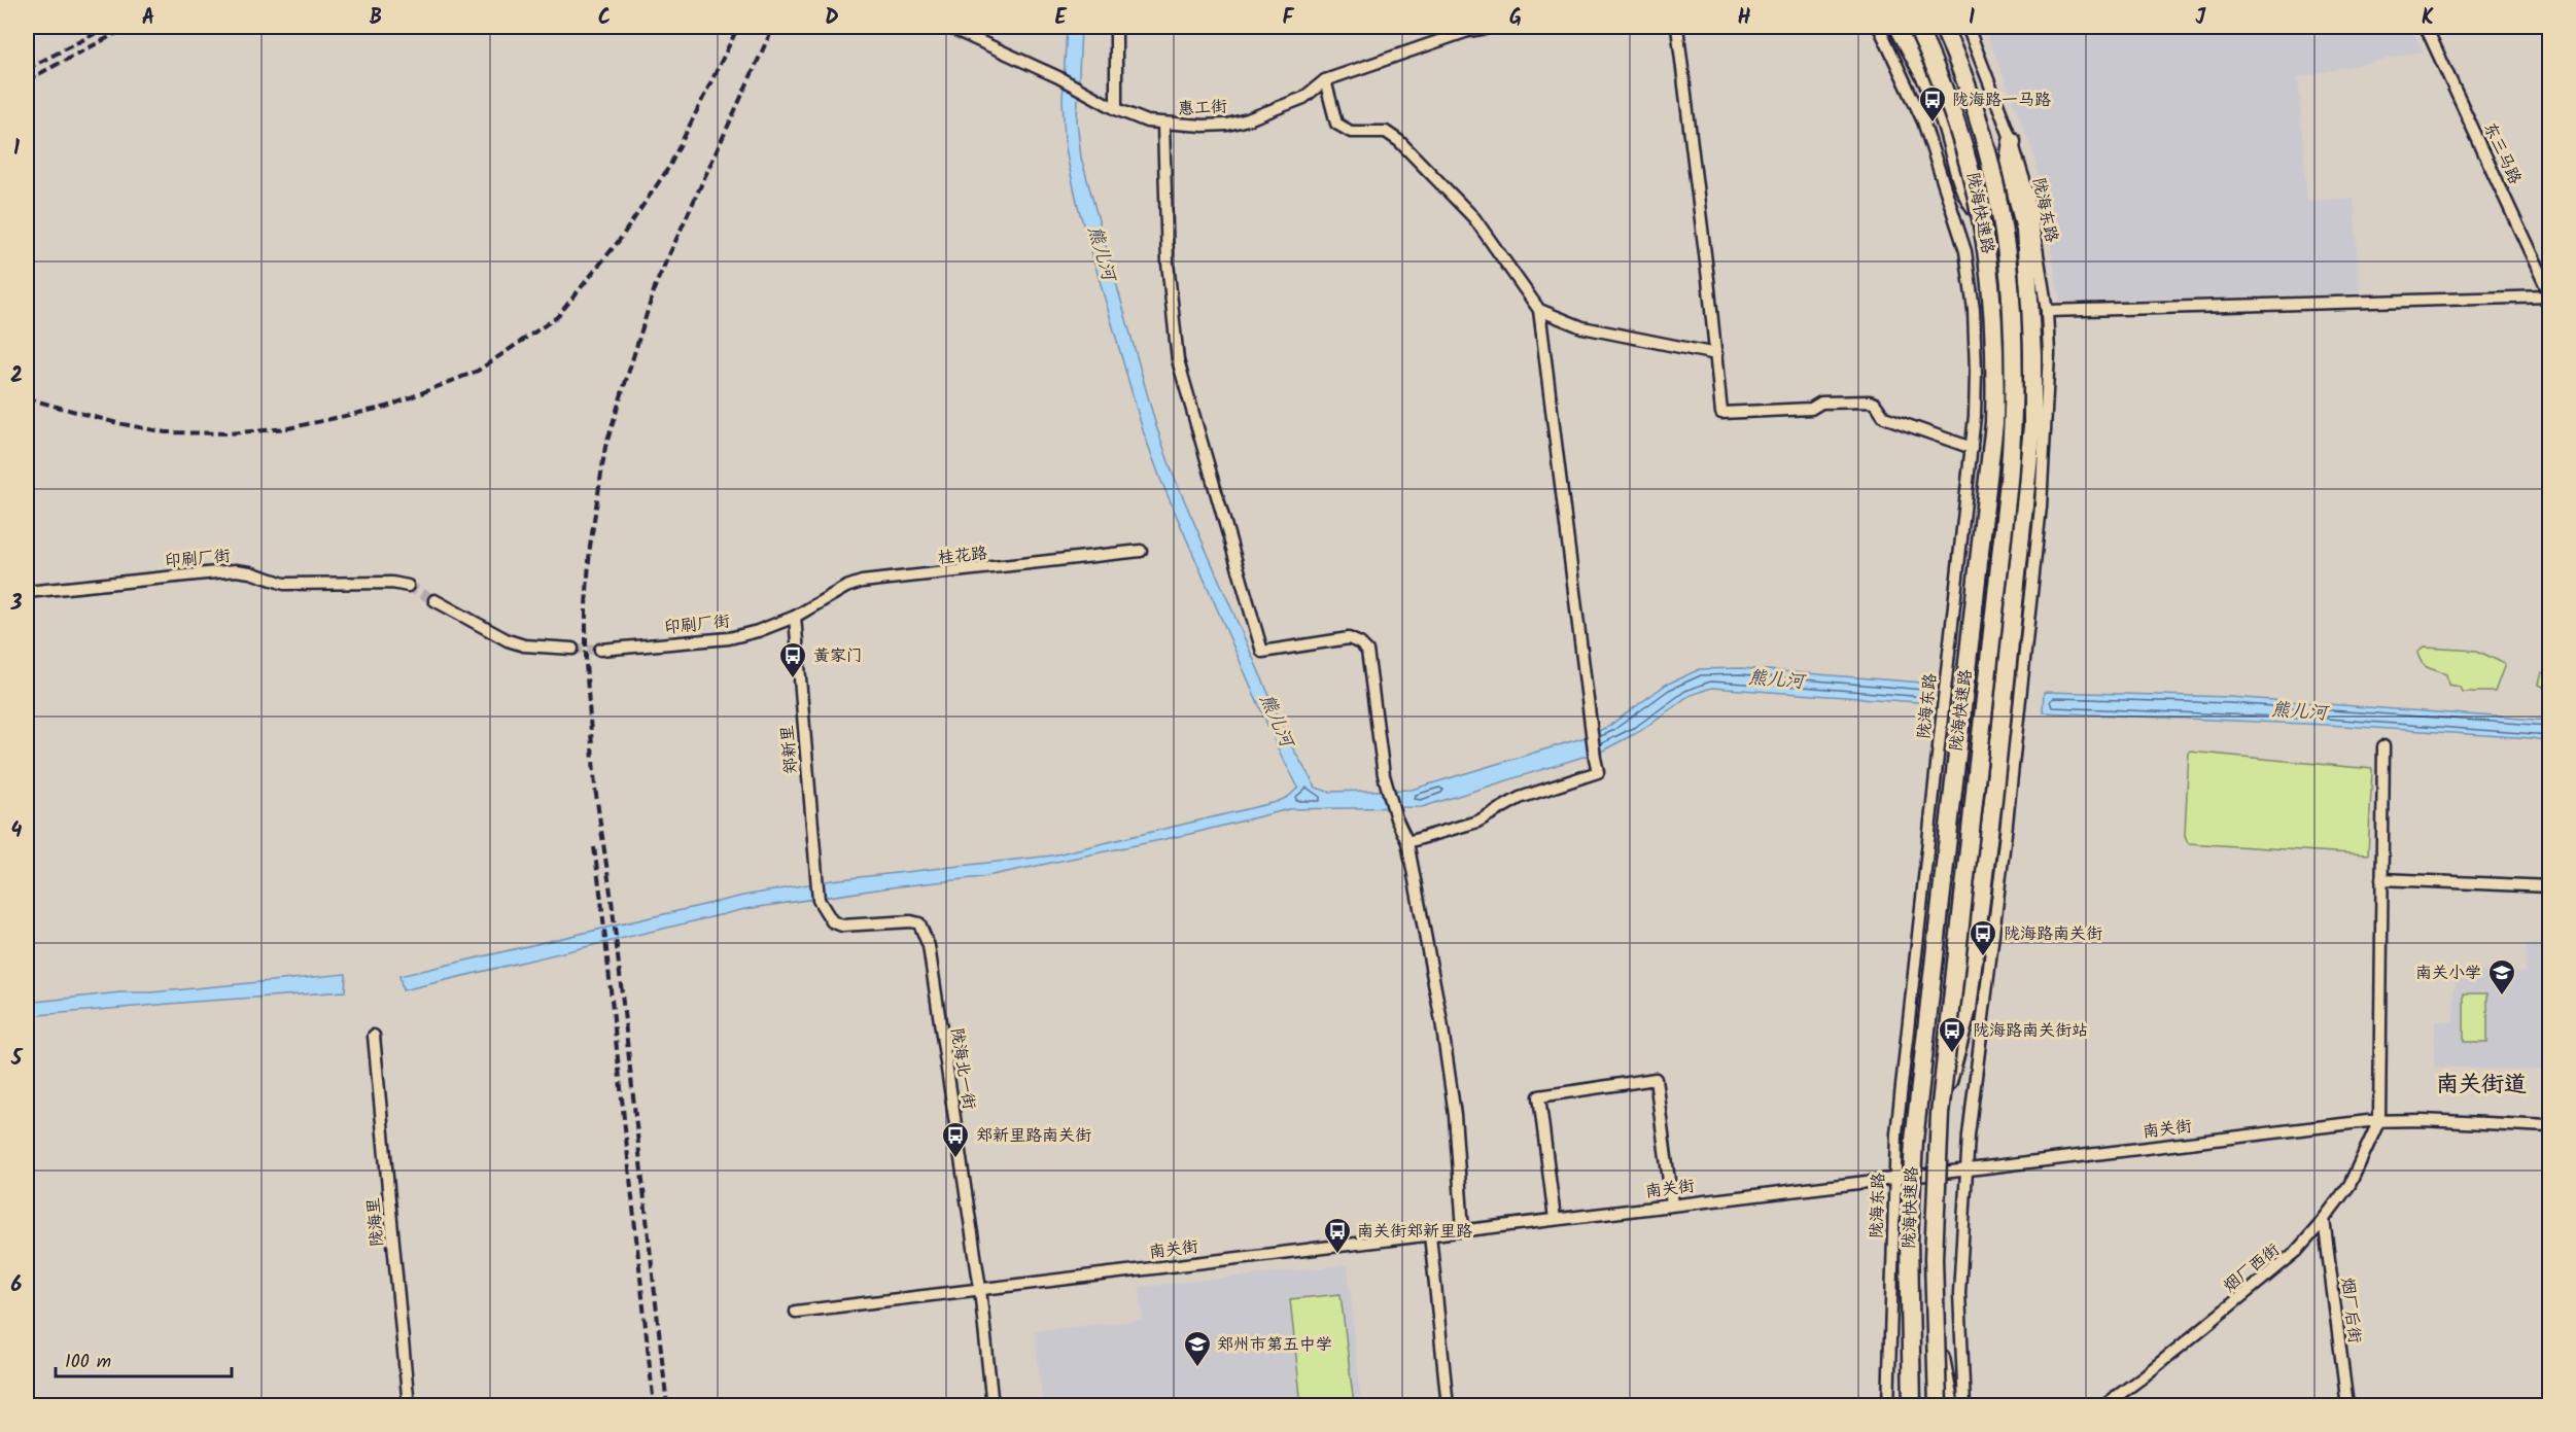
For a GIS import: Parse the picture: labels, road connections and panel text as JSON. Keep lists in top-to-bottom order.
{
  "streets": {
    "highway": ["陇海快速路"],
    "street": [
      "惠工街",
      "东三马路",
      "陇海东路",
      "桂花路",
      "印刷厂街",
      "郑新里",
      "陇海北一街",
      "南关街",
      "陇海里",
      "烟厂西街",
      "烟厂后街"
    ]
  },
  "crossings": [
    ["陇海东路", "南关街"],
    ["桂花路", "印刷厂街"],
    ["桂花路", "郑新里"],
    ["印刷厂街", "郑新里"],
    ["郑新里", "陇海北一街"],
    ["陇海北一街", "南关街"],
    ["南关街", "烟厂西街"],
    ["烟厂西街", "烟厂后街"]
  ],
  "districts": ["南关街道"],
  "water": ["熊儿河"],
  "places": {
    "bus stop": [
      "陇海路一马路",
      "黄家门",
      "陇海路南关街",
      "陇海路南关街站",
      "郑新里路南关街",
      "南关街郑新里路"
    ],
    "school or university": ["南关小学", "郑州市第五中学"]
  },
  "scale_bar": "100 m",
  "grid": {
    "columns": [
      "A",
      "B",
      "C",
      "D",
      "E",
      "F",
      "G",
      "H",
      "I",
      "J",
      "K"
    ],
    "rows": [
      "1",
      "2",
      "3",
      "4",
      "5",
      "6"
    ]
  }
}
